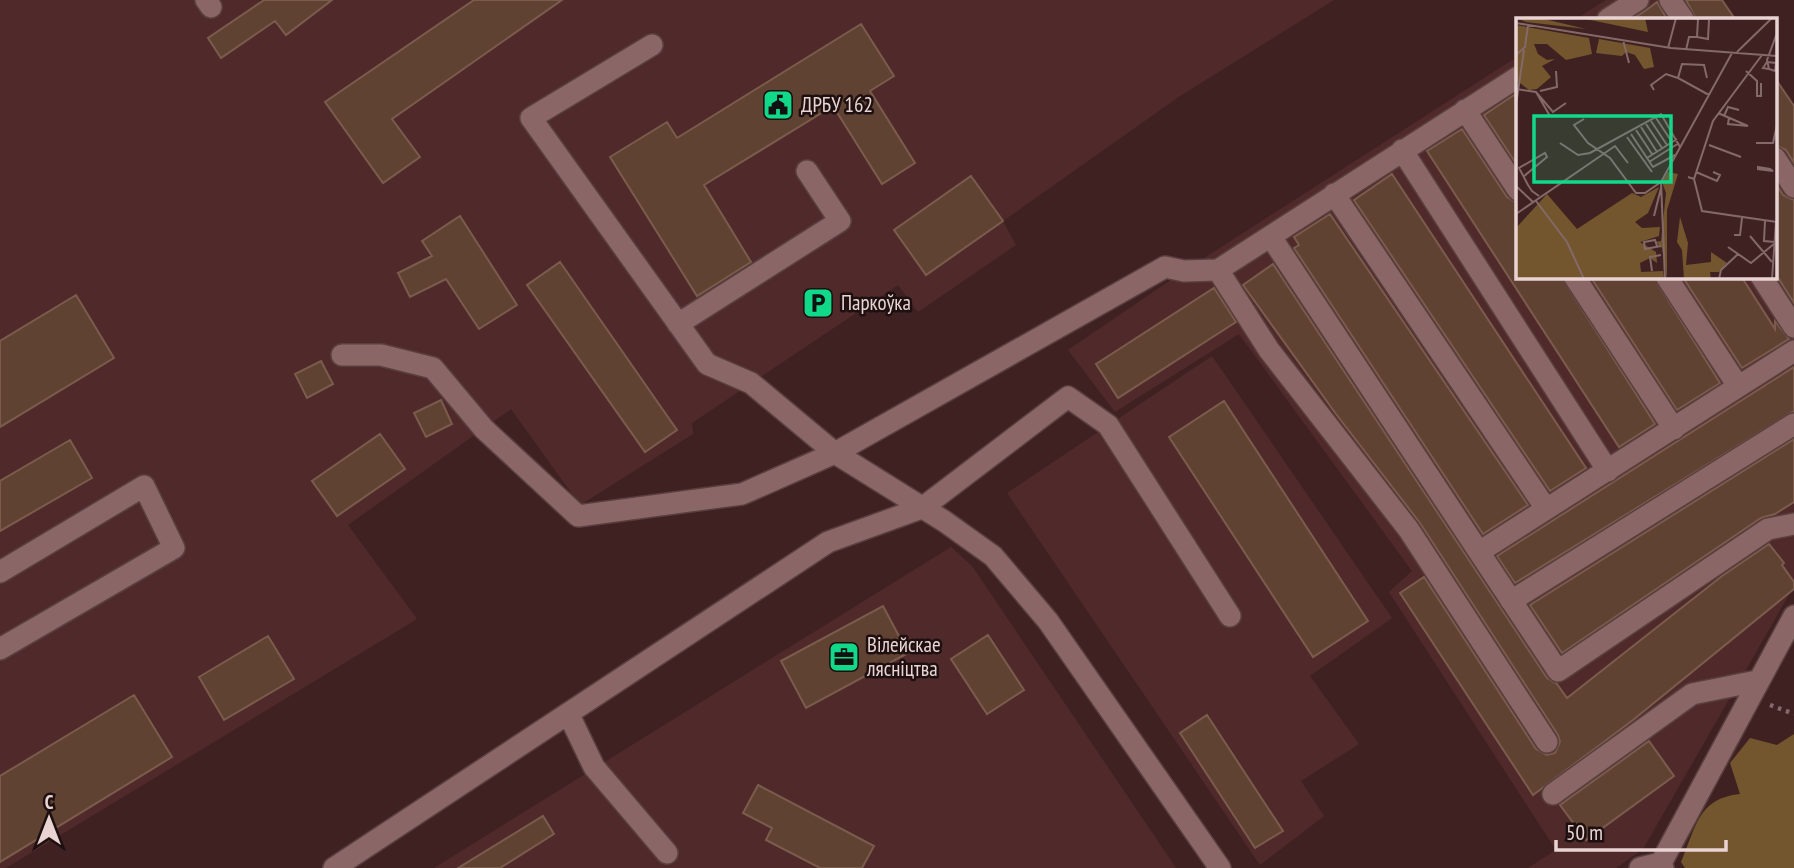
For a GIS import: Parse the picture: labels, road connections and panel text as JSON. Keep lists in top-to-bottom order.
{
  "places": {
    "public building": ["ДРБУ 162"],
    "parking": ["Паркоўка"],
    "office": ["Вілейскае лясніцтва"]
  },
  "scale_bar": "50 m",
  "north": "top"
}
